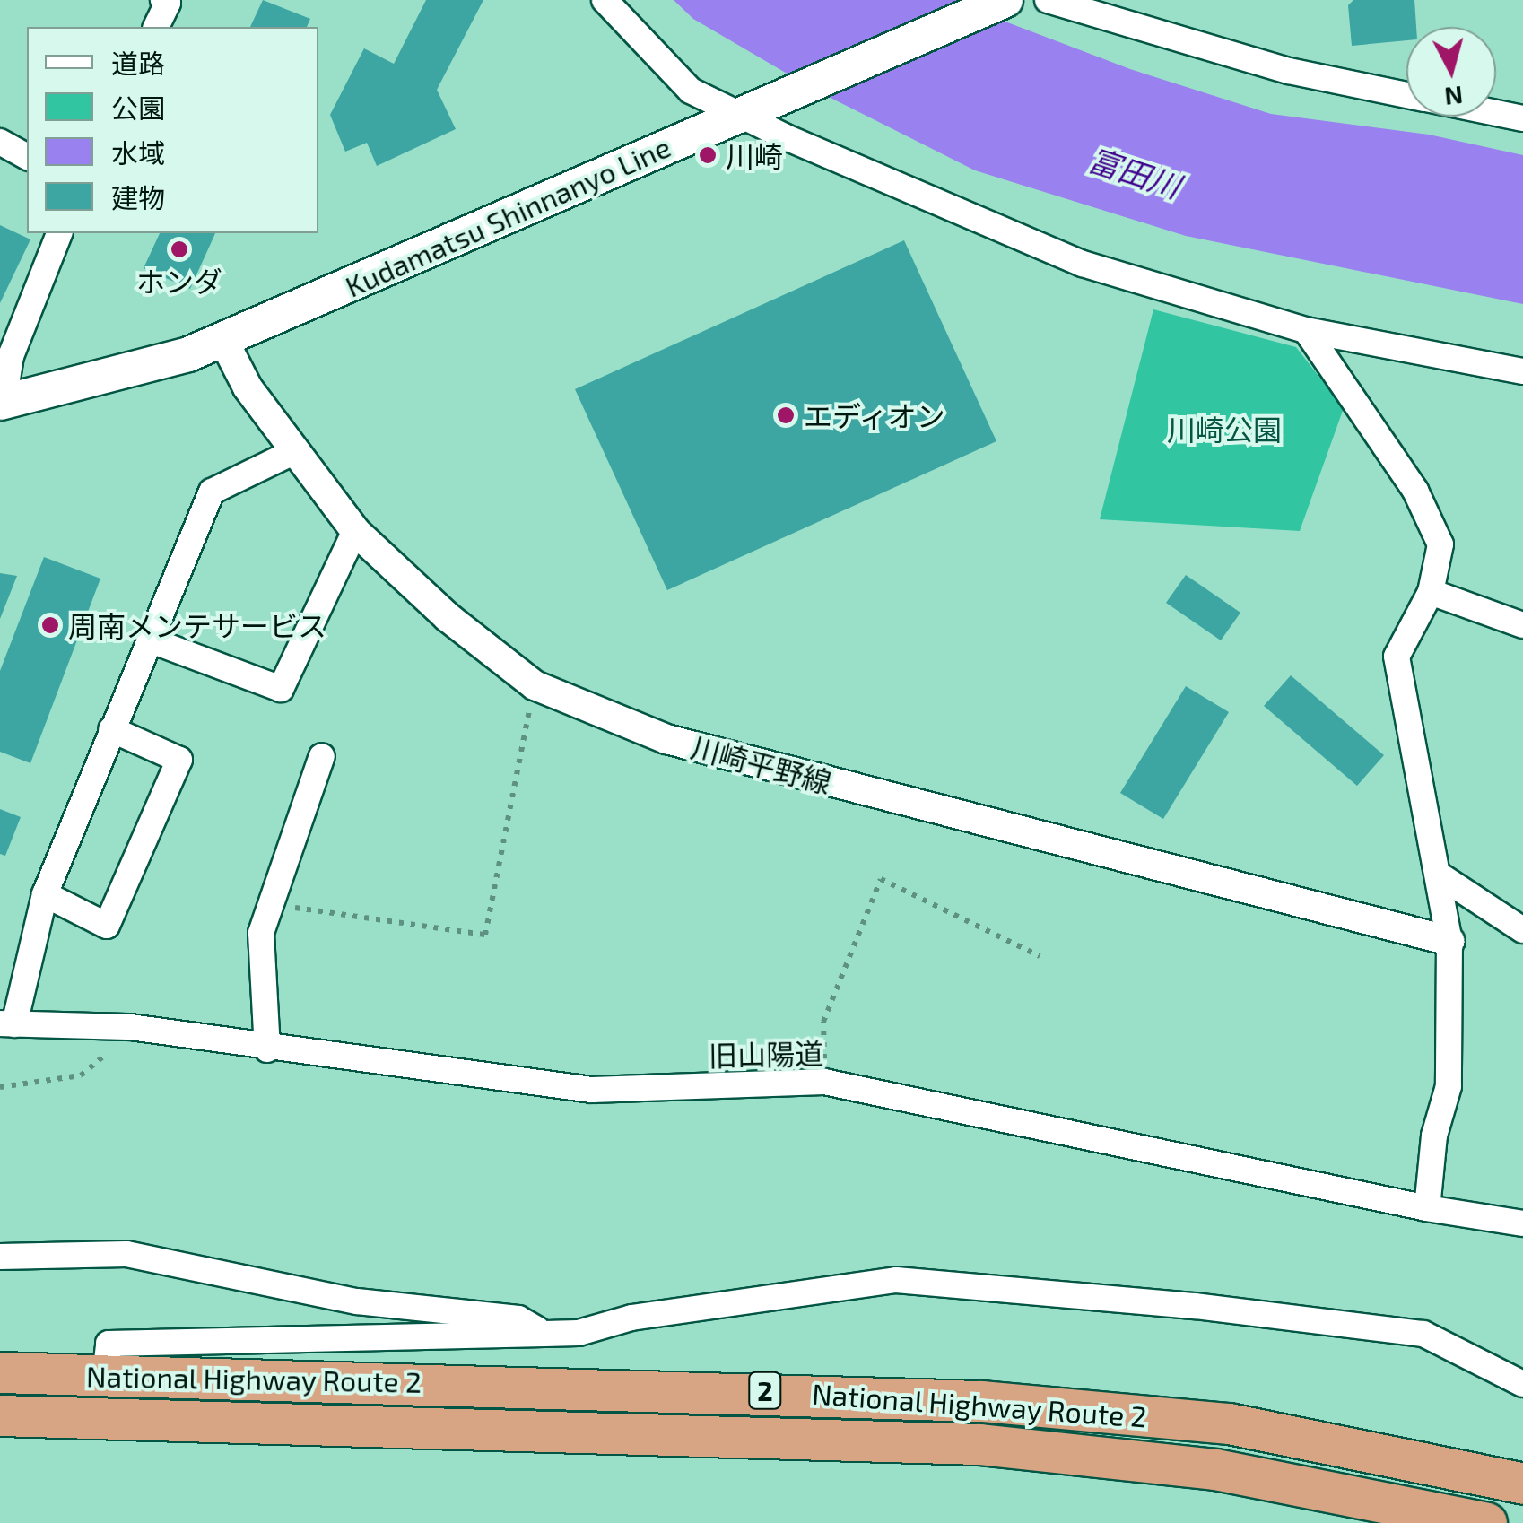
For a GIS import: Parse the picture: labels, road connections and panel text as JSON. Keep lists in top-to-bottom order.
{
  "streets": {
    "highway": ["National Highway Route 2", "2"],
    "main road": ["Kudamatsu Shinnanyo Line"],
    "street": ["川崎平野線", "旧山陽道"]
  },
  "crossings": [
    ["Kudamatsu Shinnanyo Line", "川崎平野線"]
  ],
  "water": ["富田川"],
  "parks": ["川崎公園"],
  "places": [
    "川崎",
    "ホンダ",
    "エディオン",
    "周南メンテサービス"
  ],
  "legend": [
    "道路",
    "公園",
    "水域",
    "建物"
  ],
  "north": "bottom"
}
